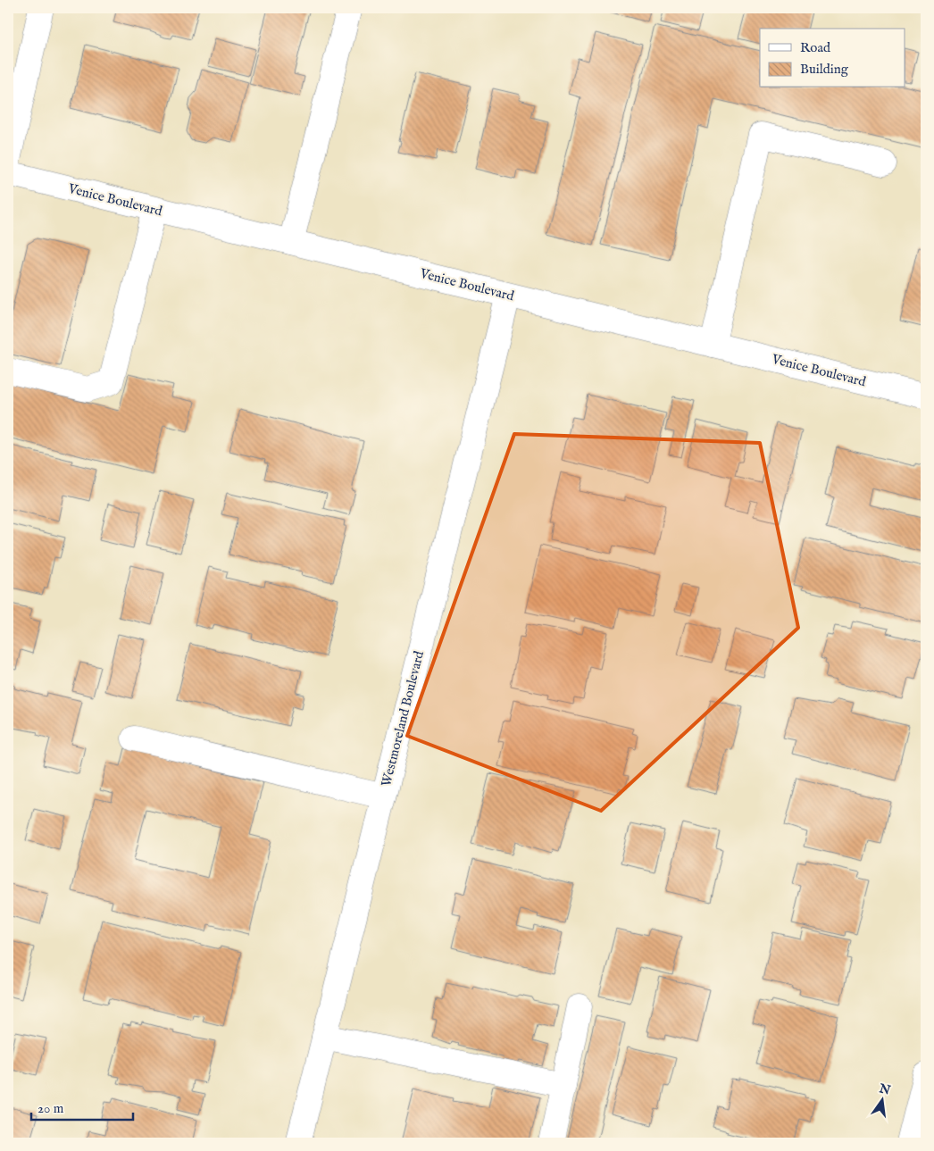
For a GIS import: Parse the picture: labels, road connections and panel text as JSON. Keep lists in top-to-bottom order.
{
  "streets": {
    "street": ["Venice Boulevard", "Westmoreland Boulevard"]
  },
  "crossings": [
    ["Venice Boulevard", "Westmoreland Boulevard"]
  ],
  "legend": ["Road", "Building"],
  "scale_bar": "20 m",
  "north": "top"
}
